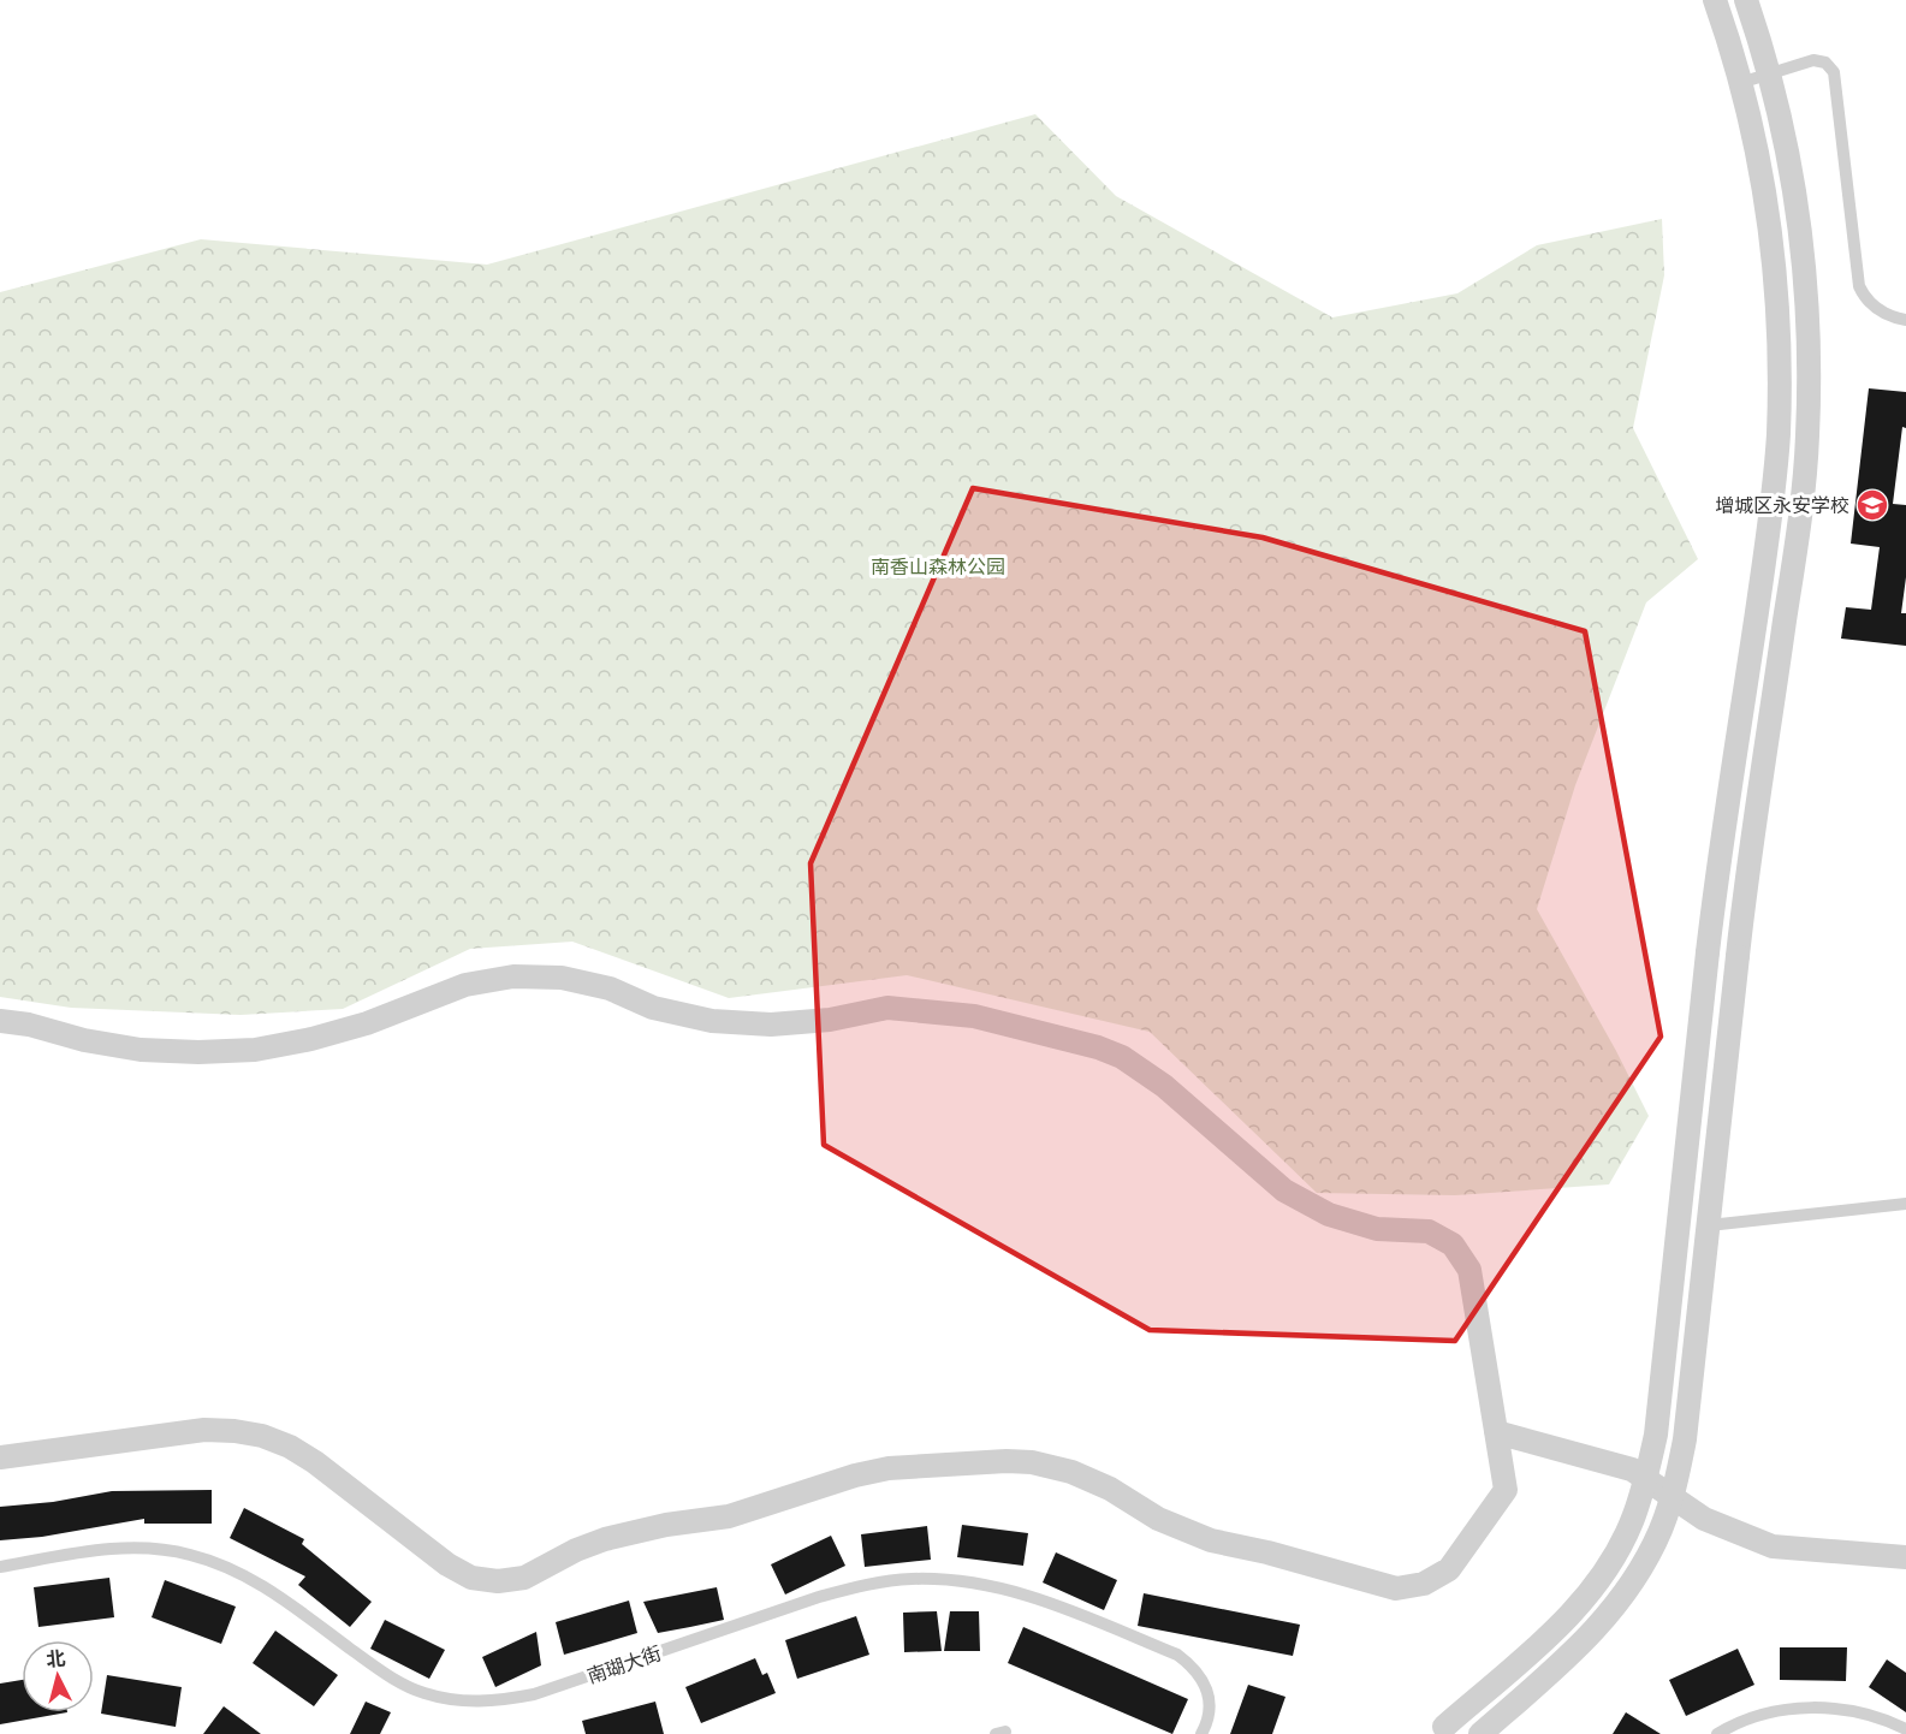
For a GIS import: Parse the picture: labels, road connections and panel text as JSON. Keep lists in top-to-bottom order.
{
  "streets": {
    "lane": ["南瑚大街"]
  },
  "parks": ["南香山森林公园"],
  "places": {
    "school or university": ["增城区永安学校"]
  },
  "north": "top"
}
